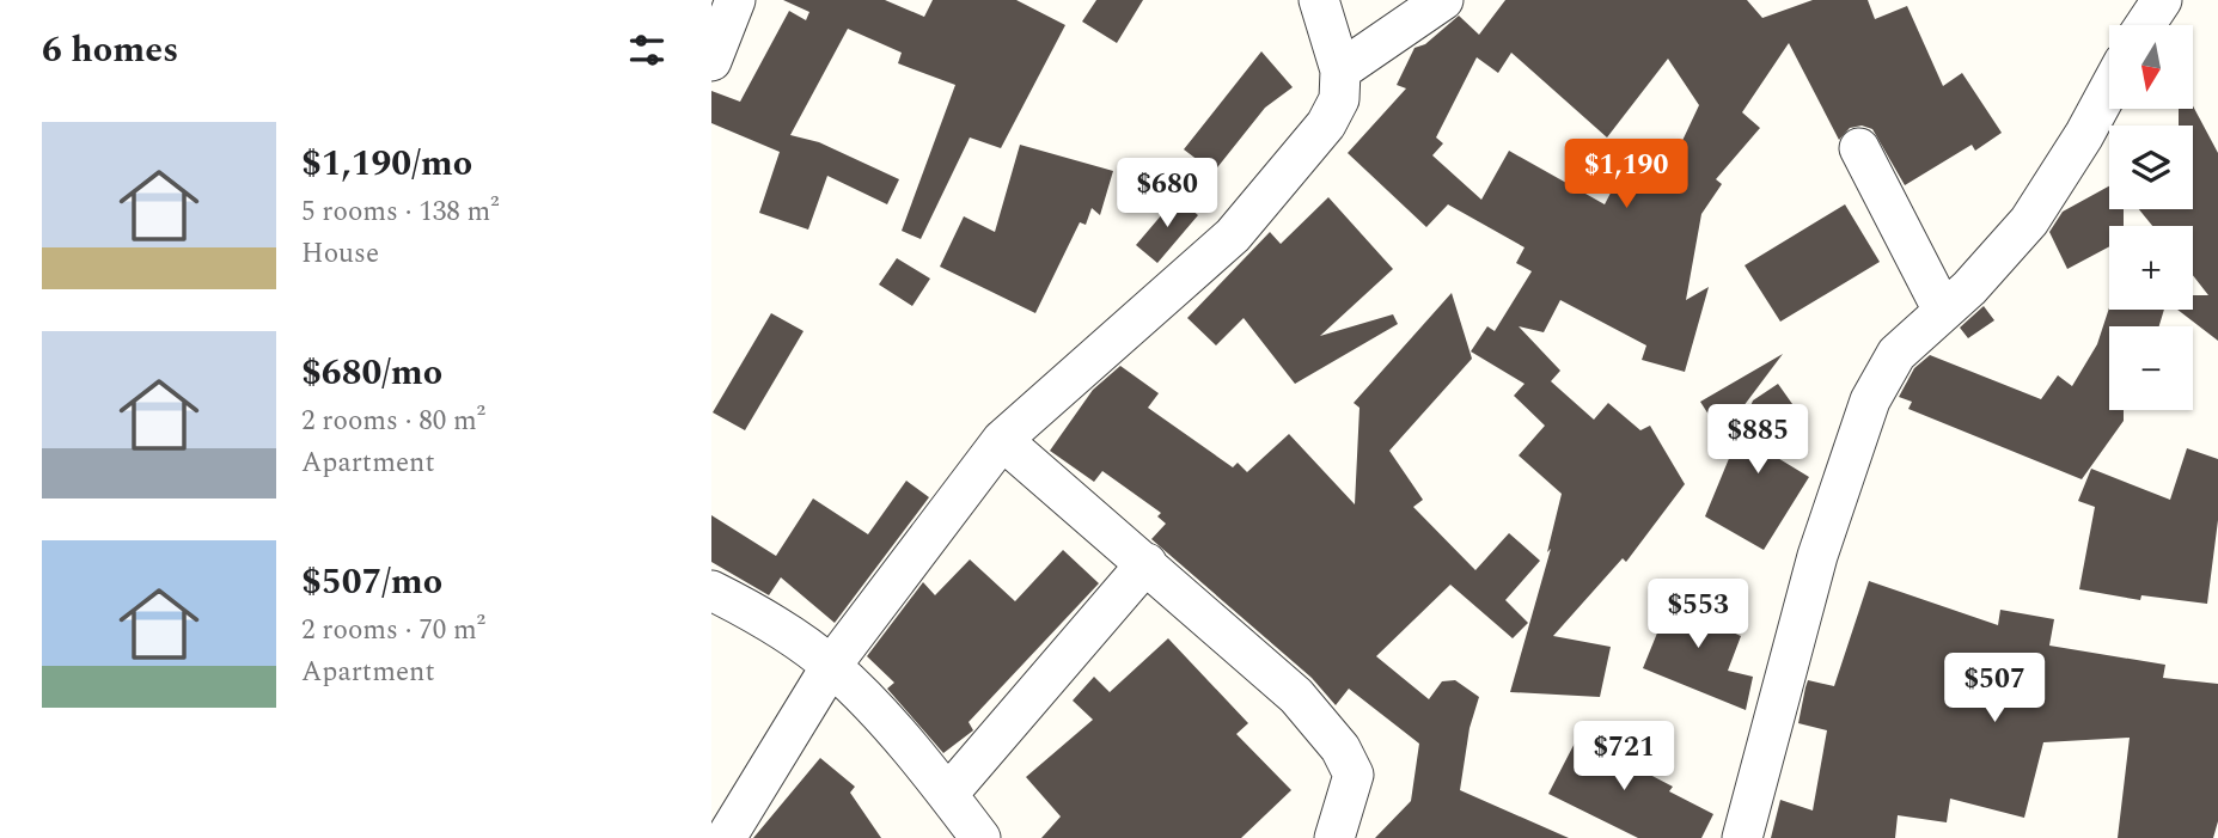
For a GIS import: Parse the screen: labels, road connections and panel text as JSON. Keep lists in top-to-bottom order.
{
  "north": "bottom",
  "page": {
    "heading": "6 homes",
    "map_buttons": ["+", "−"],
    "list": [
      {
        "name": "$1,190/mo",
        "note": "5 rooms · 138 m² · House"
      },
      {
        "name": "$680/mo",
        "note": "2 rooms · 80 m² · Apartment"
      },
      {
        "name": "$507/mo",
        "note": "2 rooms · 70 m² · Apartment"
      }
    ],
    "price": [
      "$1,190",
      "$680",
      "$885",
      "$553",
      "$507",
      "$721"
    ]
  }
}
